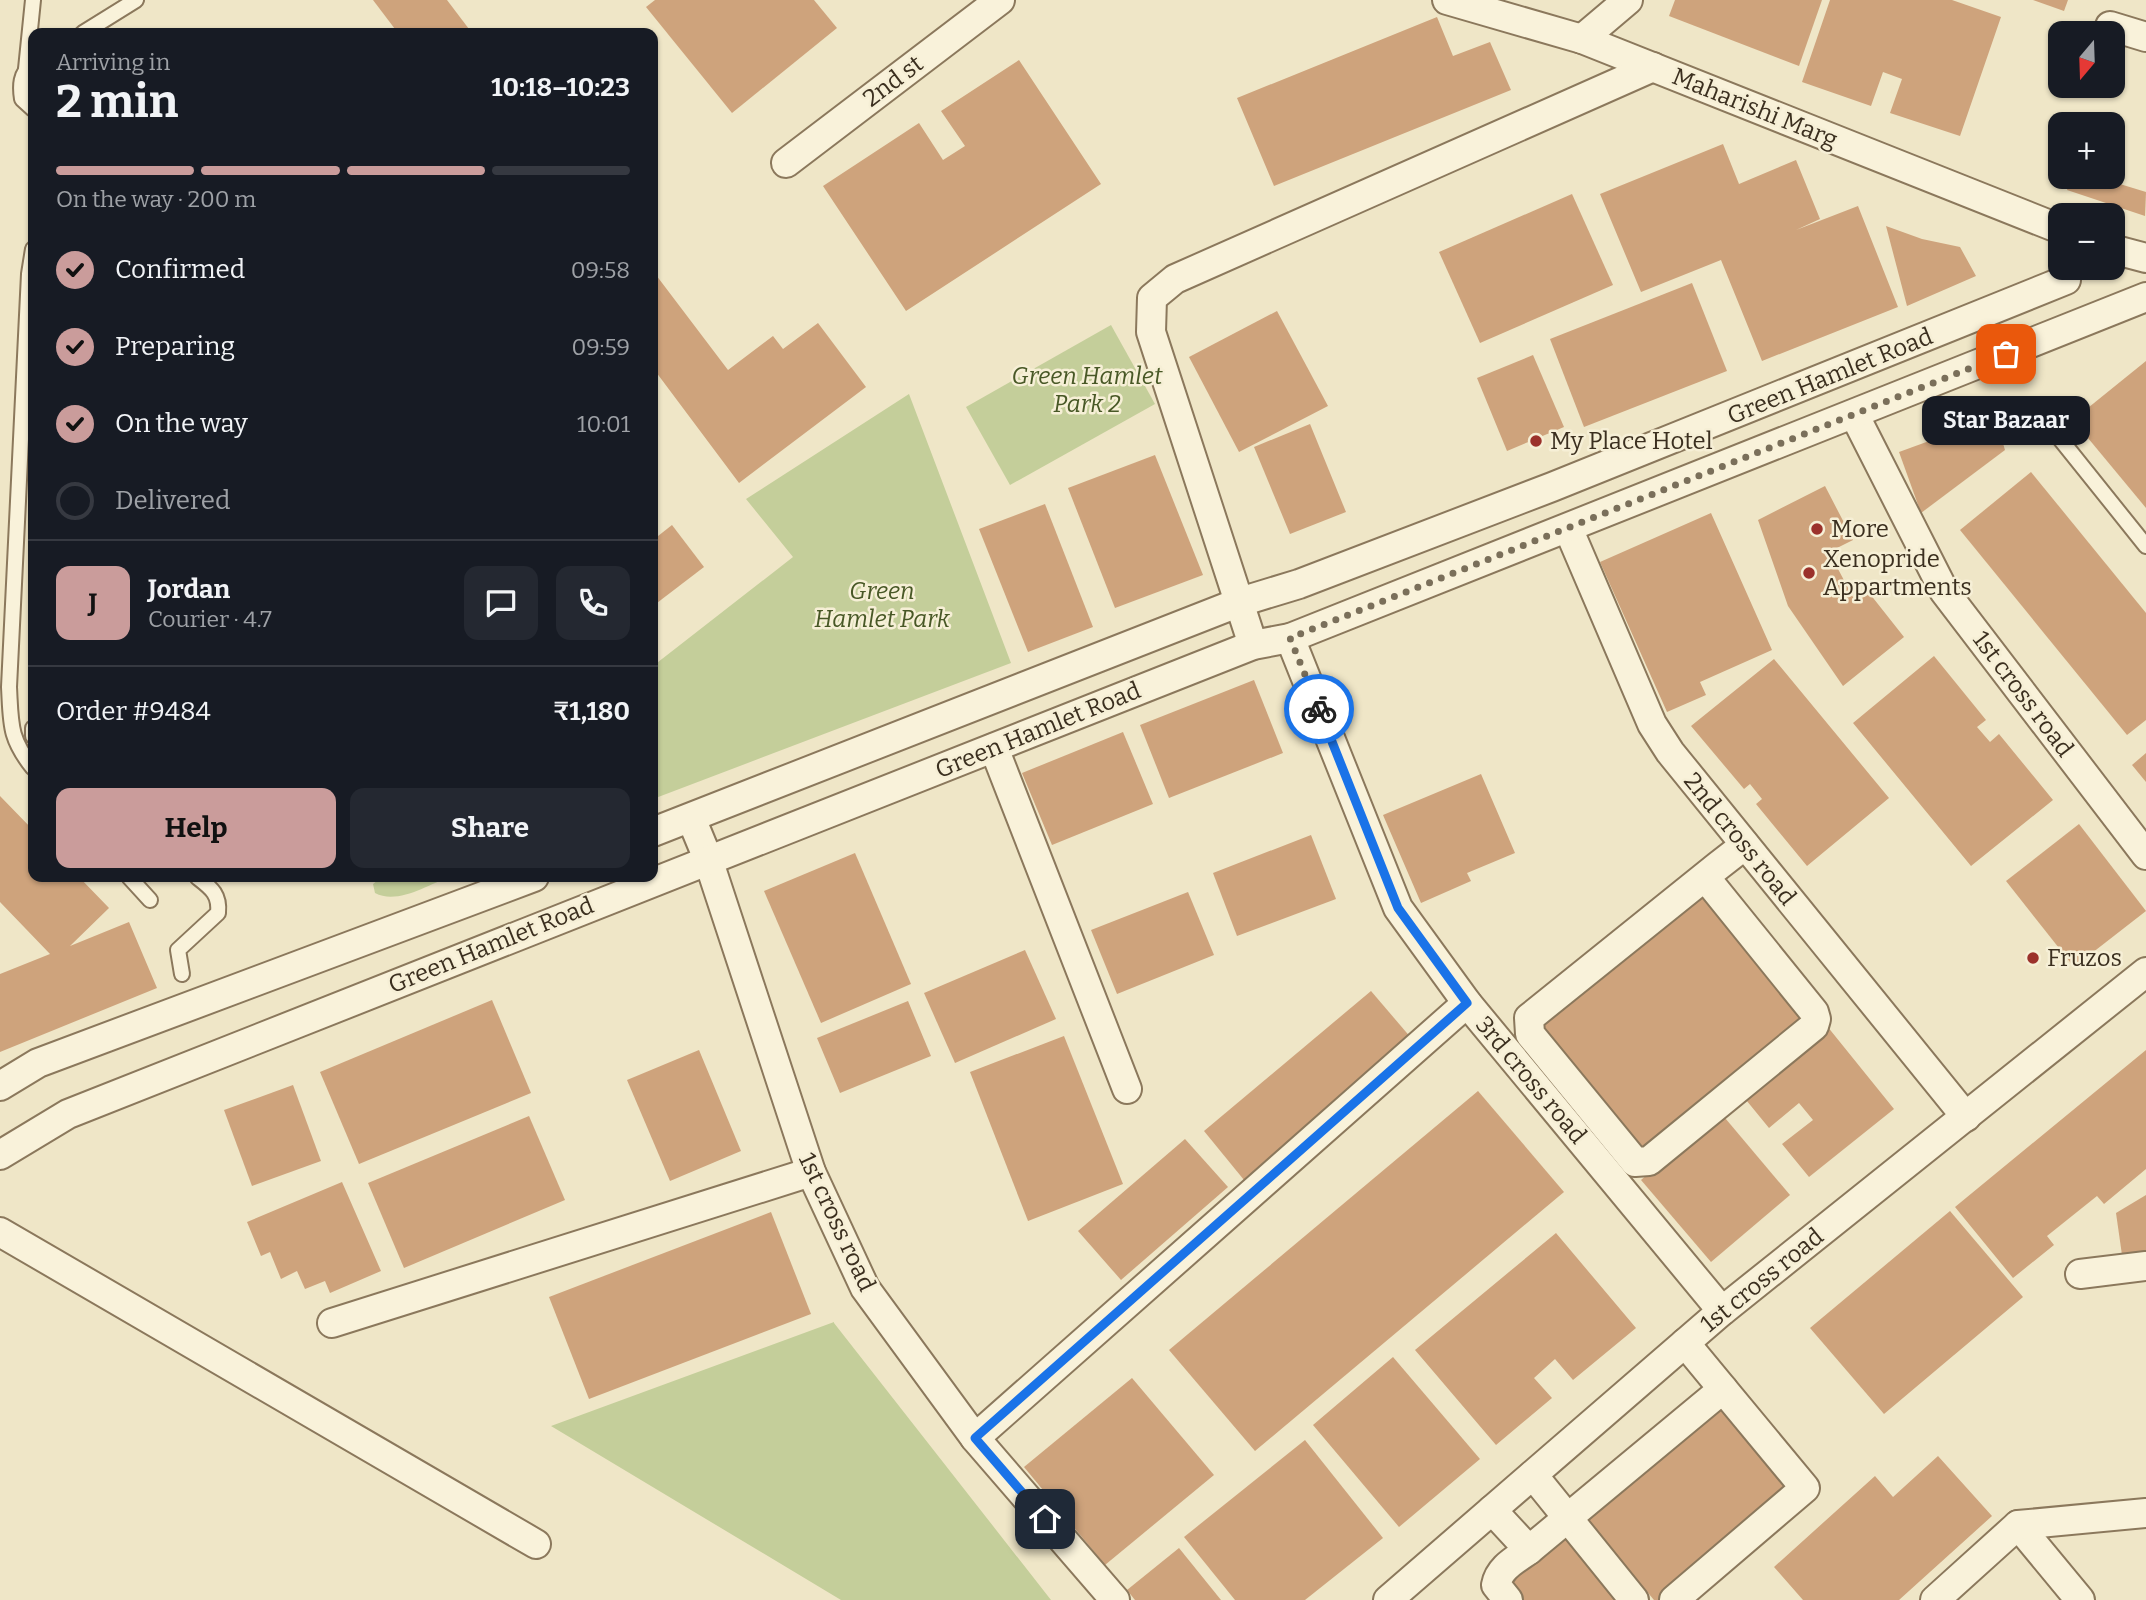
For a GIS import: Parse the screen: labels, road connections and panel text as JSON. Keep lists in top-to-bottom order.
{
  "streets": {
    "street": [
      "2nd st",
      "Maharishi Marg",
      "Green Hamlet Road",
      "1st cross road",
      "2nd cross road",
      "3rd cross road"
    ]
  },
  "crossings": [
    ["Green Hamlet Road", "1st cross road"],
    ["Green Hamlet Road", "2nd cross road"],
    ["Green Hamlet Road", "3rd cross road"],
    ["1st cross road", "2nd cross road"],
    ["1st cross road", "3rd cross road"]
  ],
  "parks": ["Green Hamlet Park 2", "Green Hamlet Park"],
  "places": [
    "Star Bazaar",
    "My Place Hotel",
    "More",
    "Xenopride Appartments",
    "Fruzos"
  ],
  "north": "bottom",
  "page": {
    "map_buttons": ["+", "−"],
    "heading": ["2 min", "Arriving in", "10:18–10:23"],
    "panel": [
      "Jordan",
      "Courier · 4.7",
      "Order #9484",
      "₹1,180"
    ],
    "bar": "On the way · 200 m",
    "list": [
      ["Confirmed", "09:58"],
      ["Preparing", "09:59"],
      ["On the way", "10:01"],
      "Delivered"
    ],
    "bubble": "Star Bazaar",
    "round": "J",
    "buttons": ["Help", "Share"]
  }
}
